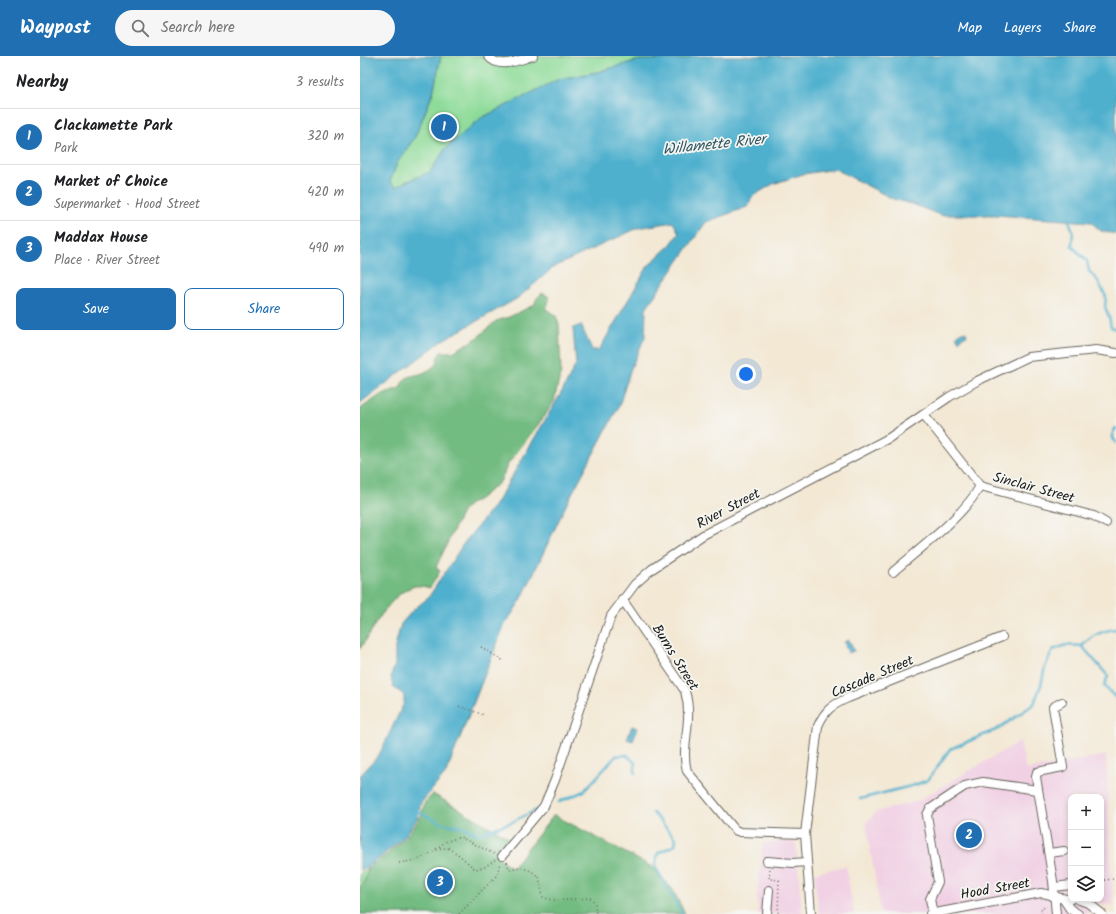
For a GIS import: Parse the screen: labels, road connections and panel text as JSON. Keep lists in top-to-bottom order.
{
  "streets": {
    "street": [
      "Sinclair Street",
      "River Street",
      "Burns Street",
      "Cascade Street",
      "Hood Street"
    ]
  },
  "crossings": [
    ["River Street", "Burns Street"],
    ["Burns Street", "Cascade Street"]
  ],
  "water": ["Willamette River"],
  "page": {
    "header": "Waypost",
    "search": "Search here",
    "nav": ["Map", "Layers", "Share"],
    "heading": ["Nearby", "3 results"],
    "list": [
      {
        "mark": "1",
        "name": "Clackamette Park",
        "note": "Park",
        "value": "320 m"
      },
      {
        "mark": "2",
        "name": "Market of Choice",
        "note": "Supermarket · Hood Street",
        "value": "420 m"
      },
      {
        "mark": "3",
        "name": "Maddax House",
        "note": "Place · River Street",
        "value": "490 m"
      }
    ],
    "pins": ["1", "2", "3"],
    "buttons": ["Save", "Share"],
    "map_buttons": ["+", "−"]
  }
}
